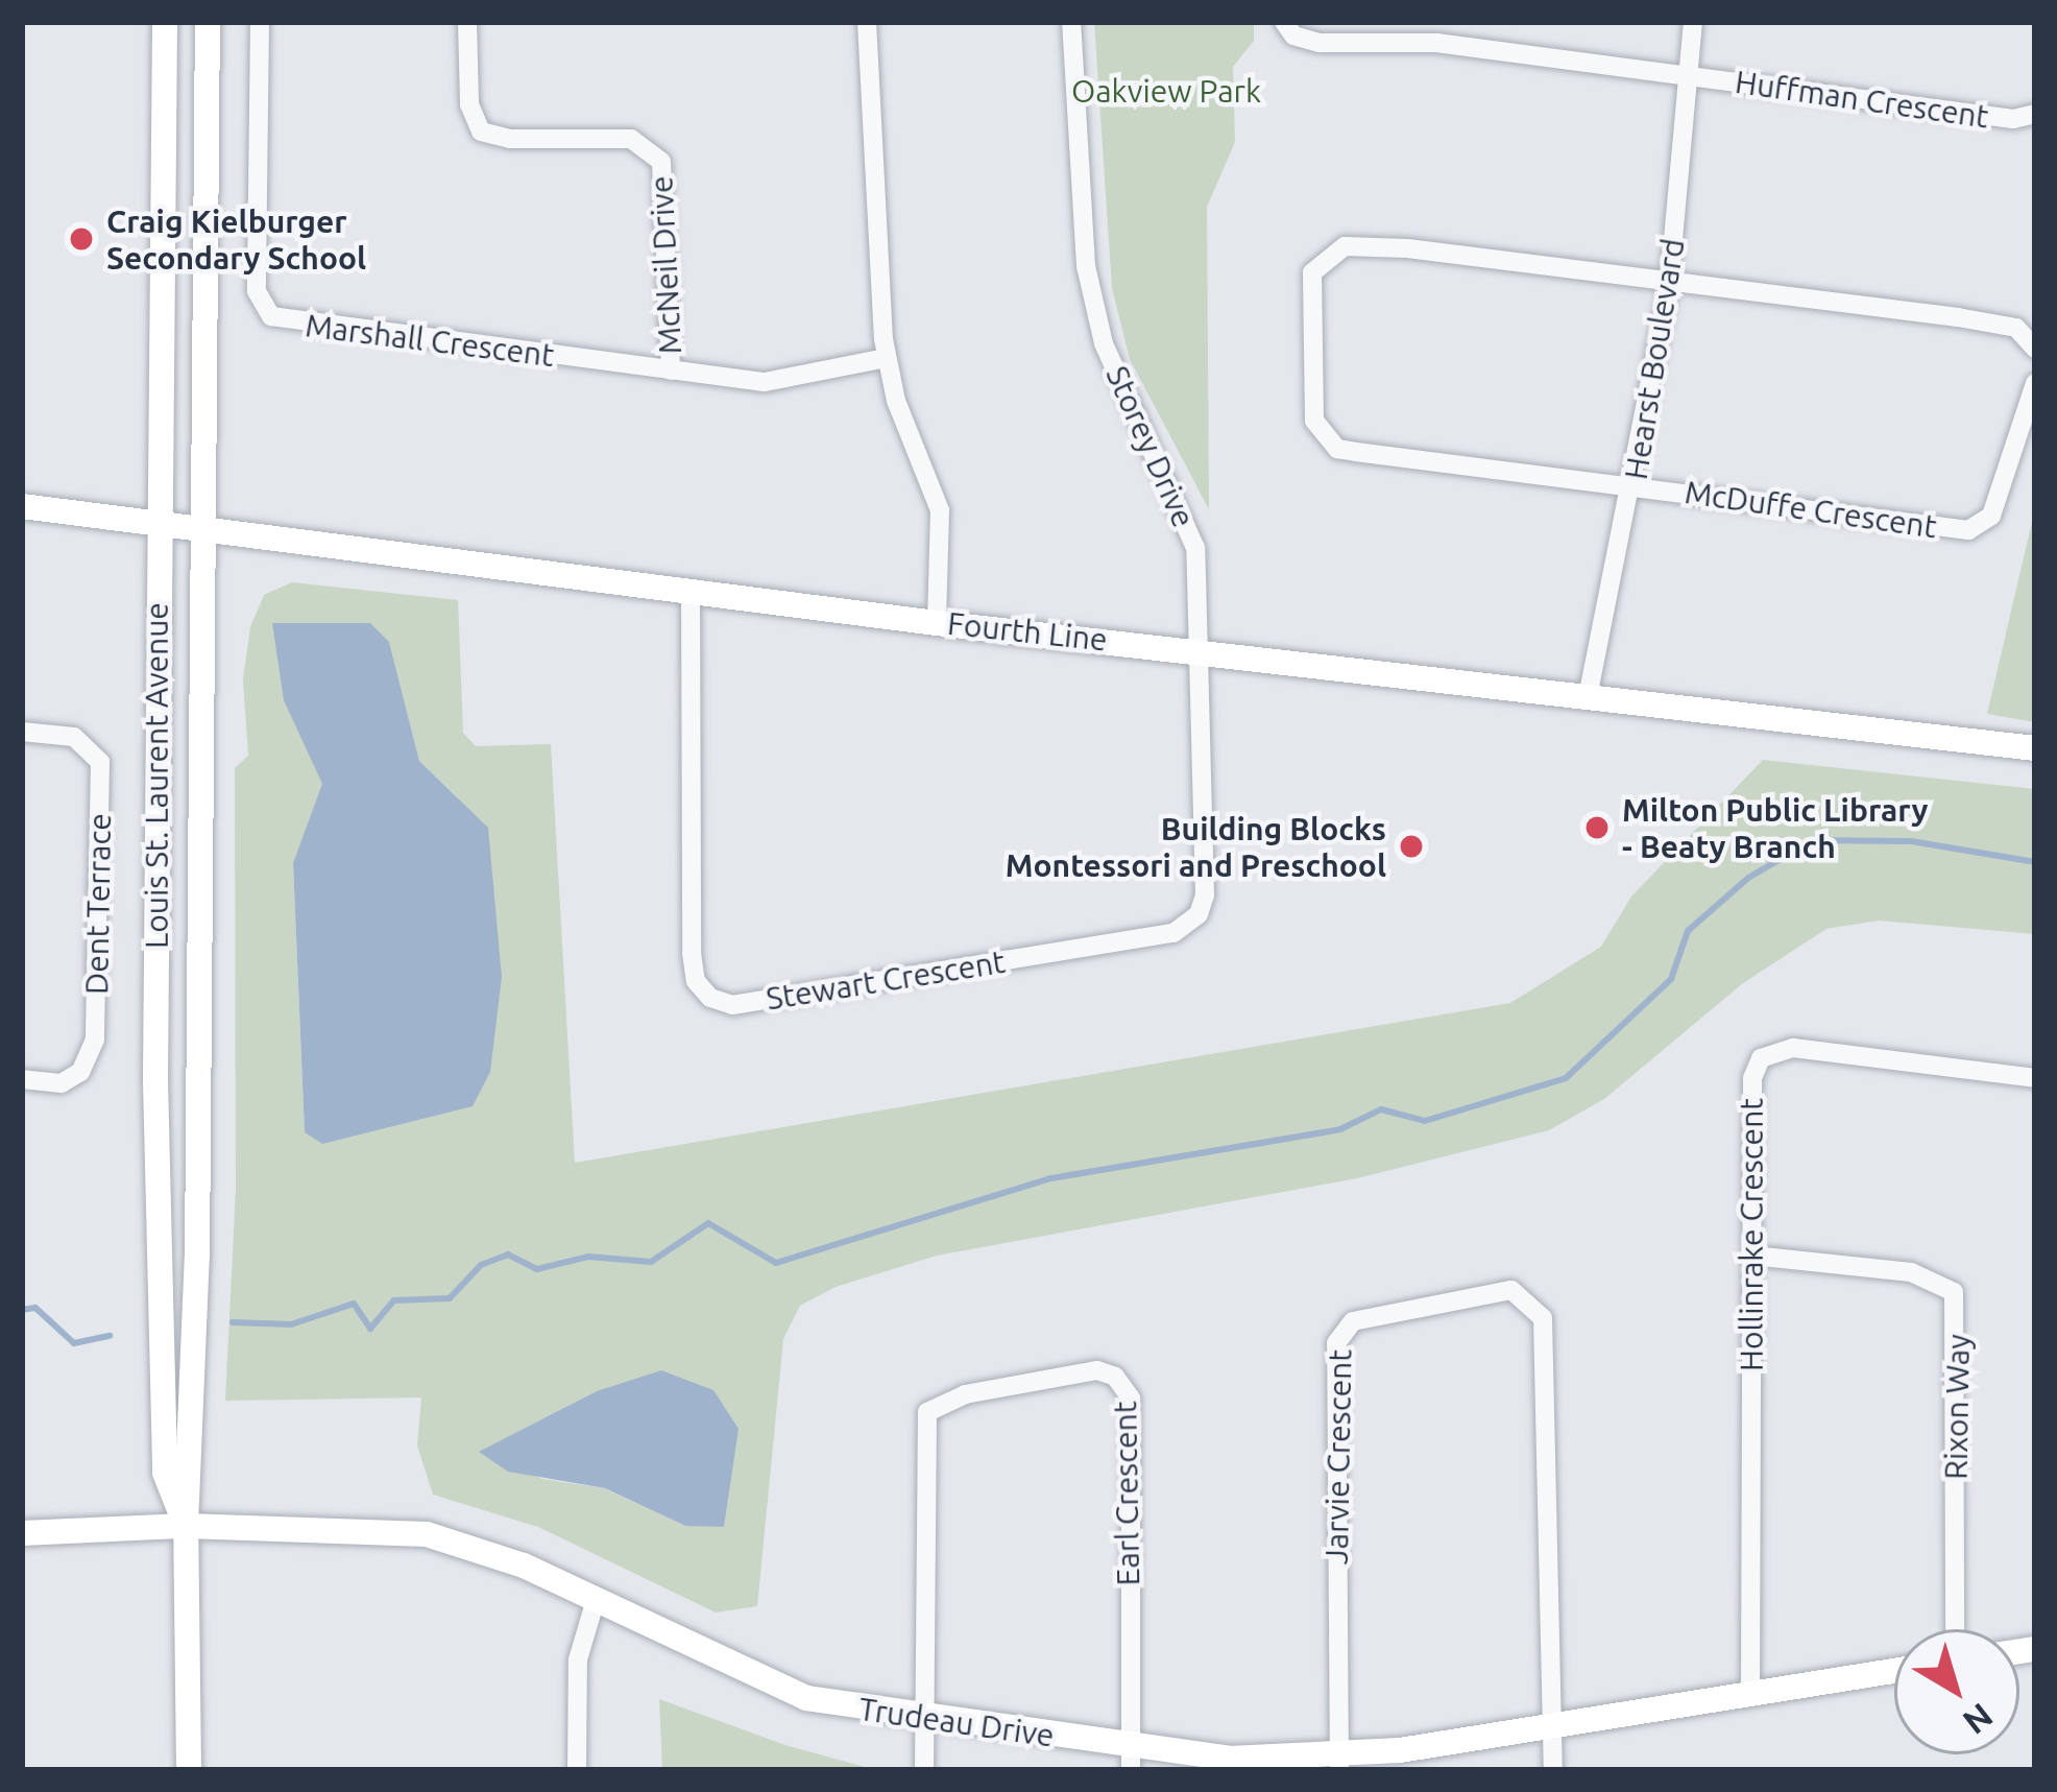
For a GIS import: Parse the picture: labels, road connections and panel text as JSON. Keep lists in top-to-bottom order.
{
  "streets": {
    "main road": ["Fourth Line", "Louis St. Laurent Avenue", "Trudeau Drive"],
    "street": [
      "Huffman Crescent",
      "McNeil Drive",
      "Marshall Crescent",
      "Hearst Boulevard",
      "Storey Drive",
      "McDuffe Crescent",
      "Dent Terrace",
      "Stewart Crescent",
      "Hollinrake Crescent",
      "Rixon Way",
      "Jarvie Crescent",
      "Earl Crescent"
    ]
  },
  "crossings": [
    ["Huffman Crescent", "Hearst Boulevard"],
    ["McNeil Drive", "Marshall Crescent"],
    ["Hearst Boulevard", "McDuffe Crescent"],
    ["Hearst Boulevard", "Fourth Line"],
    ["Storey Drive", "Fourth Line"],
    ["Storey Drive", "Stewart Crescent"],
    ["Fourth Line", "Louis St. Laurent Avenue"],
    ["Fourth Line", "Stewart Crescent"],
    ["Louis St. Laurent Avenue", "Trudeau Drive"],
    ["Hollinrake Crescent", "Rixon Way"],
    ["Hollinrake Crescent", "Trudeau Drive"],
    ["Jarvie Crescent", "Trudeau Drive"],
    ["Earl Crescent", "Trudeau Drive"]
  ],
  "parks": ["Oakview Park"],
  "places": ["Craig Kielburger Secondary School", "Milton Public Library - Beaty Branch", "Building Blocks Montessori and Preschool"],
  "north": "bottom right"
}
